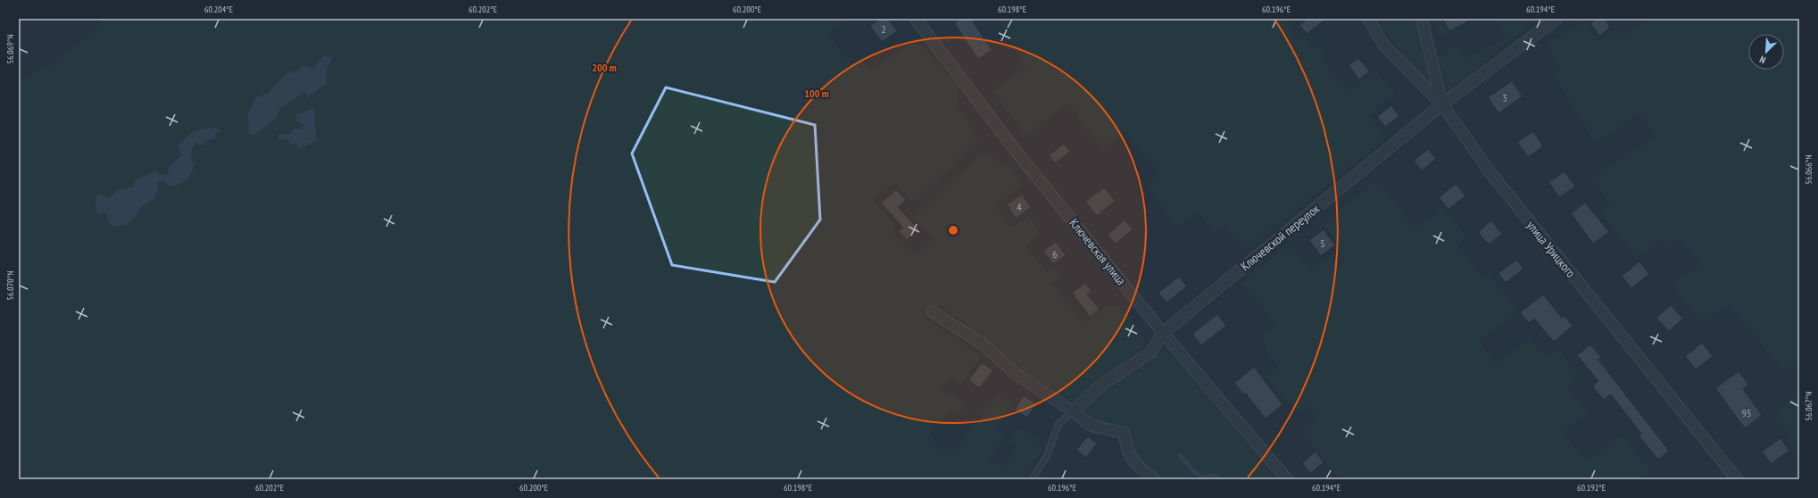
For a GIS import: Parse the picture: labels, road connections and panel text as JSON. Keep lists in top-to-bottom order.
{
  "streets": {
    "street": ["Ключевской переулок", "улица Урицкого", "Ключевская улица"]
  },
  "crossings": [
    ["Ключевской переулок", "улица Урицкого"],
    ["Ключевской переулок", "Ключевская улица"]
  ],
  "house_numbers": [
    "2",
    "3",
    "4",
    "5",
    "6",
    "95"
  ],
  "north": "bottom left",
  "coordinates": [
    "60.204°E",
    "60.202°E",
    "60.200°E",
    "60.198°E",
    "60.196°E",
    "60.194°E",
    "56.069°N",
    "56.066°N",
    "56.070°N",
    "56.067°N",
    "60.192°E"
  ],
  "rings": ["200 m", "100 m"]
}
